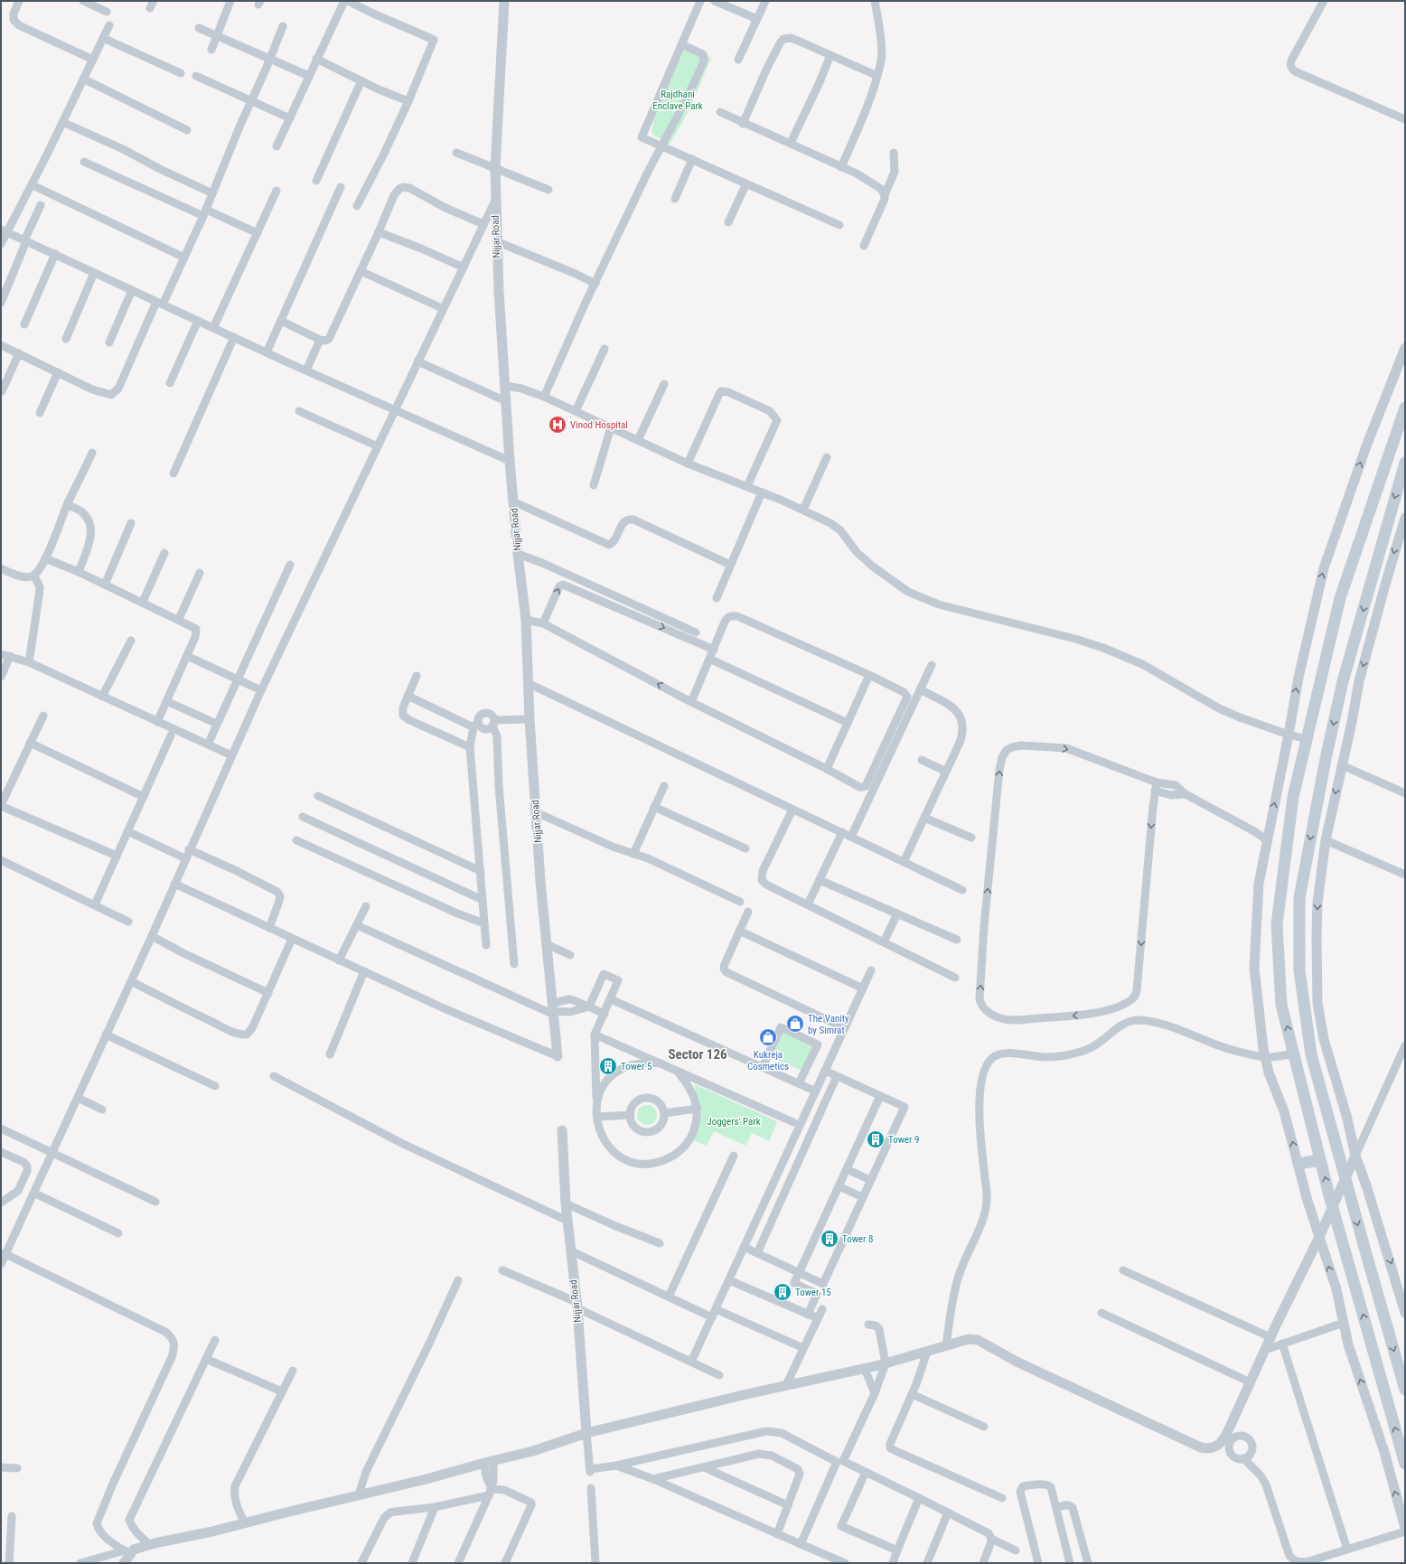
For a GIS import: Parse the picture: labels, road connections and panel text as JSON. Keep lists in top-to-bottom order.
{
  "streets": {
    "street": ["Nijjar Road"]
  },
  "districts": ["Sector 126"],
  "parks": ["Rajdhani Enclave Park", "Joggers' Park"],
  "places": {
    "hospital": ["Vinod Hospital"],
    "shop": ["The Vanity by Simrat", "Kukreja Cosmetics"],
    "building": [
      "Tower 5",
      "Tower 9",
      "Tower 8",
      "Tower 15"
    ]
  }
}
